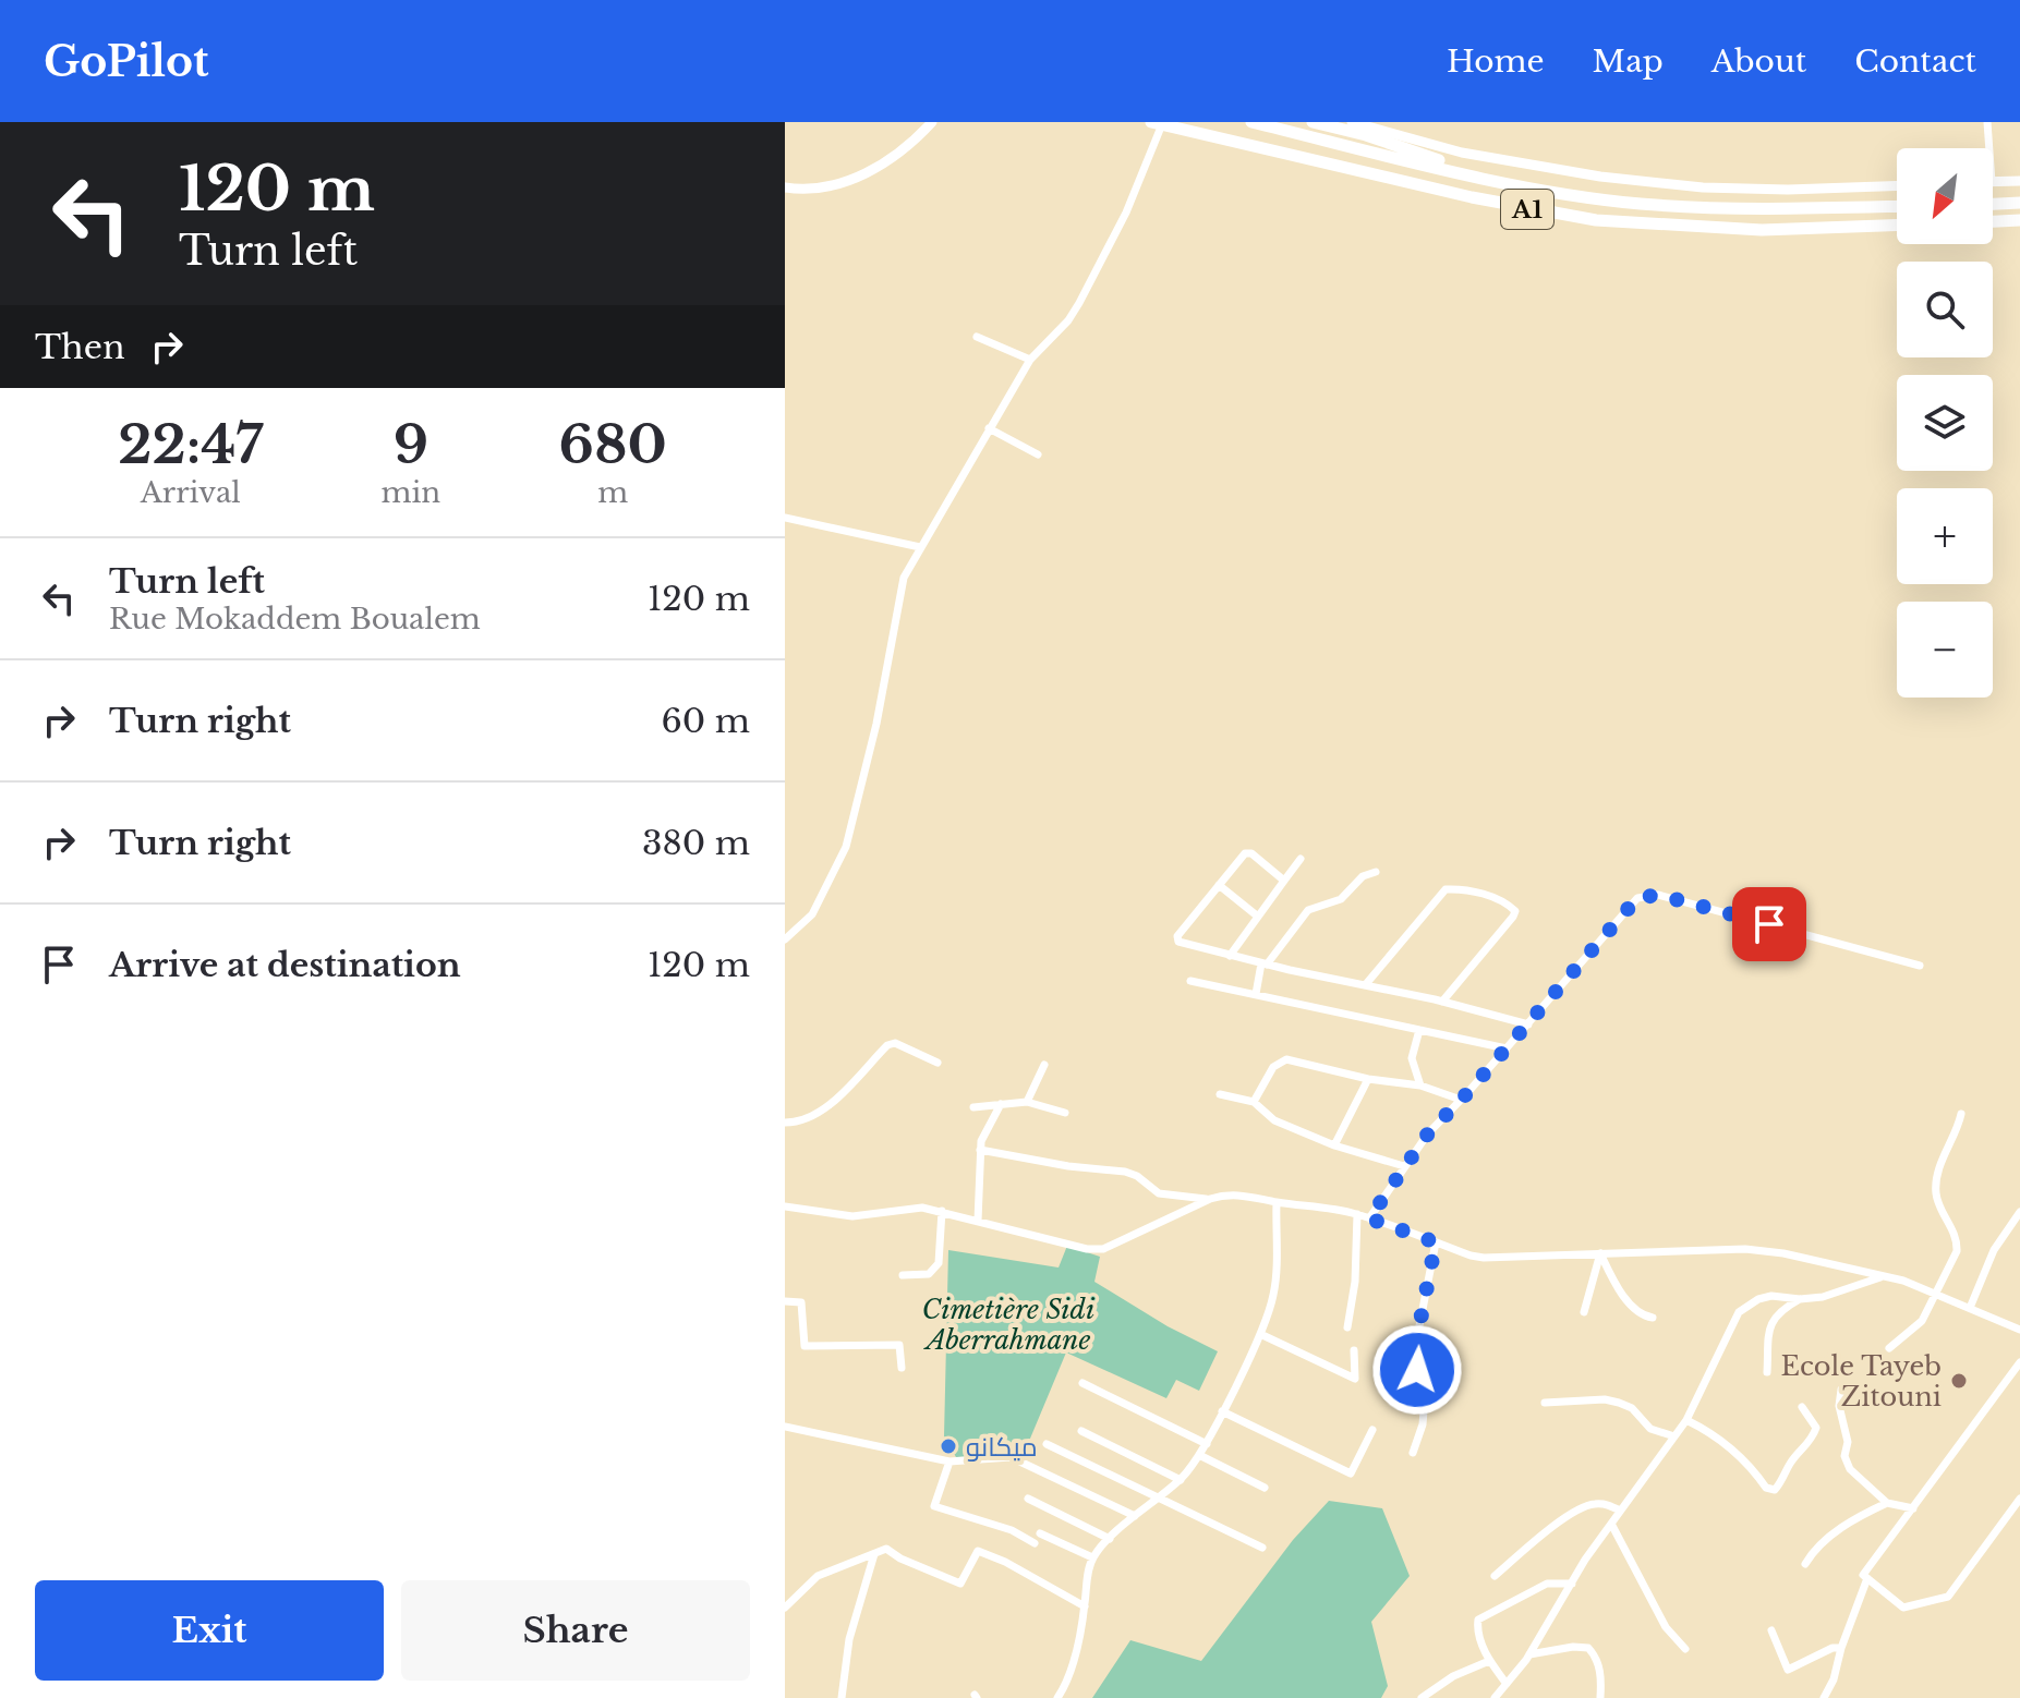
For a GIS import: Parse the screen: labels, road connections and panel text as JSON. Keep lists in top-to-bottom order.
{
  "streets": {
    "highway": ["A1"]
  },
  "parks": ["Cimetière Sidi Aberrahmane"],
  "places": ["Ecole Tayeb Zitouni", "ميكانو"],
  "north": "bottom left",
  "page": {
    "header": "GoPilot",
    "nav": [
      "Home",
      "Map",
      "About",
      "Contact"
    ],
    "turn": ["120 m", "Turn left"],
    "map_buttons": ["+", "−"],
    "then": "Then",
    "eta": [
      "22:47",
      "Arrival",
      "9",
      "min",
      "680",
      "m"
    ],
    "list": [
      {
        "name": "Turn left",
        "note": "Rue Mokaddem Boualem",
        "value": "120 m"
      },
      {
        "name": "Turn right",
        "value": "60 m"
      },
      {
        "name": "Turn right",
        "value": "380 m"
      },
      {
        "name": "Arrive at destination",
        "value": "120 m"
      }
    ],
    "buttons": ["Exit", "Share"]
  }
}
